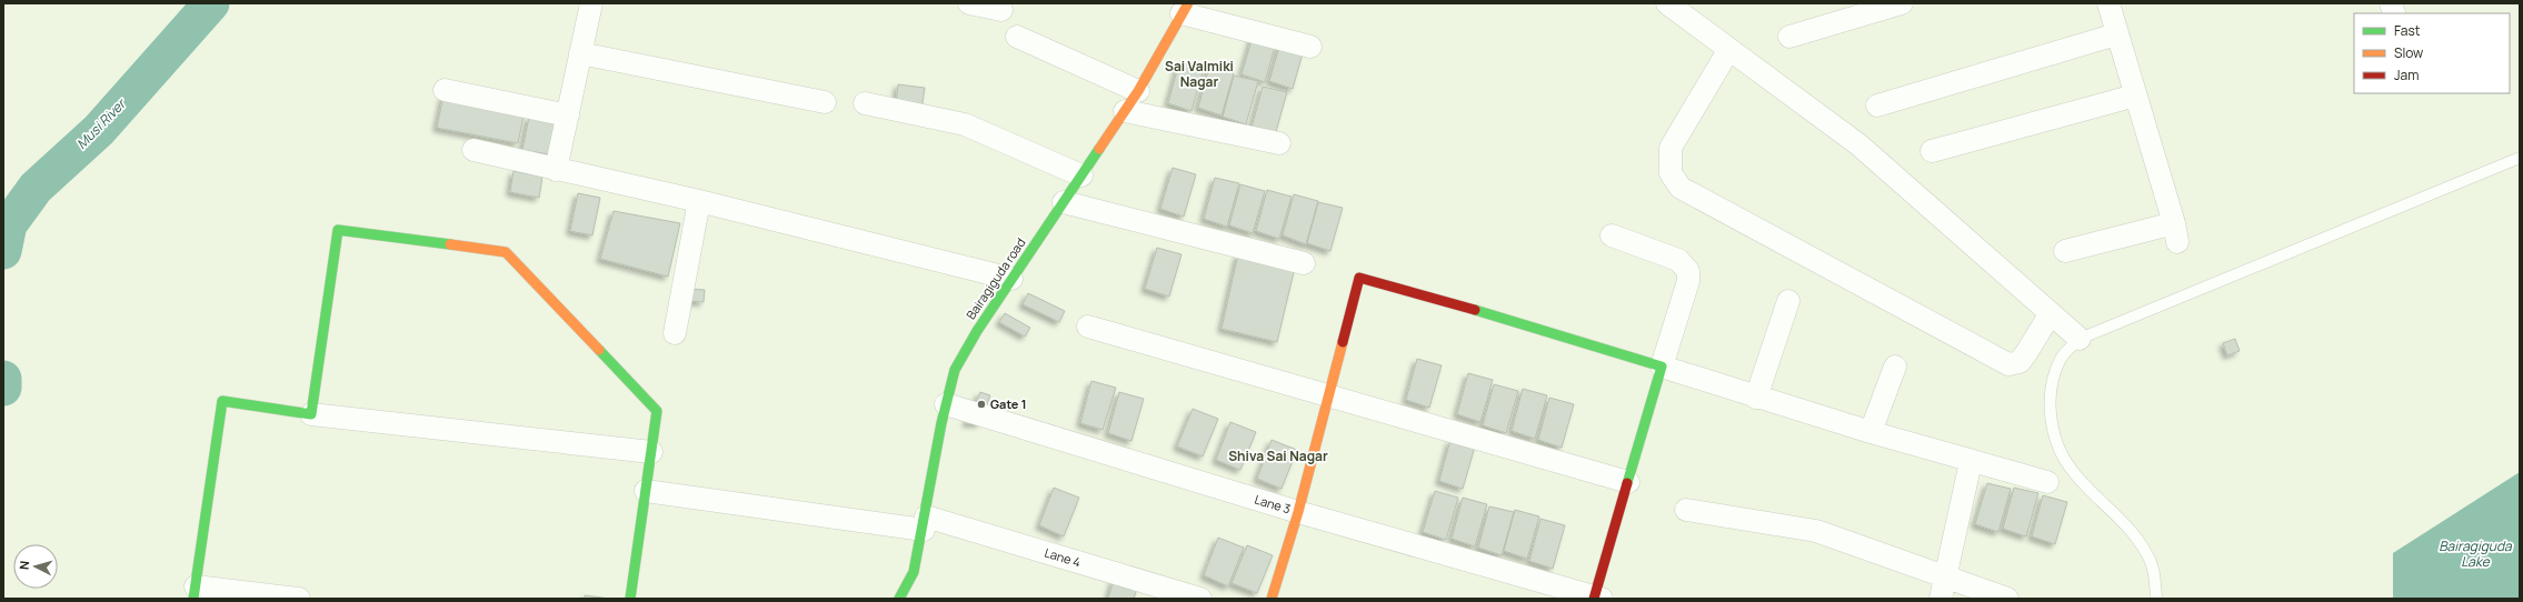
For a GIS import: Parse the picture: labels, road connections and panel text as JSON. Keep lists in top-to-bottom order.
{
  "streets": {
    "street": ["Bairagiguda road", "Lane 3", "Lane 4"]
  },
  "crossings": [
    ["Bairagiguda road", "Lane 3"],
    ["Bairagiguda road", "Lane 4"]
  ],
  "districts": ["Sai Valmiki Nagar", "Shiva Sai Nagar"],
  "water": ["Musi River", "Bairagiguda Lake"],
  "places": ["Gate 1"],
  "legend": ["Fast", "Slow", "Jam"],
  "north": "left"
}
